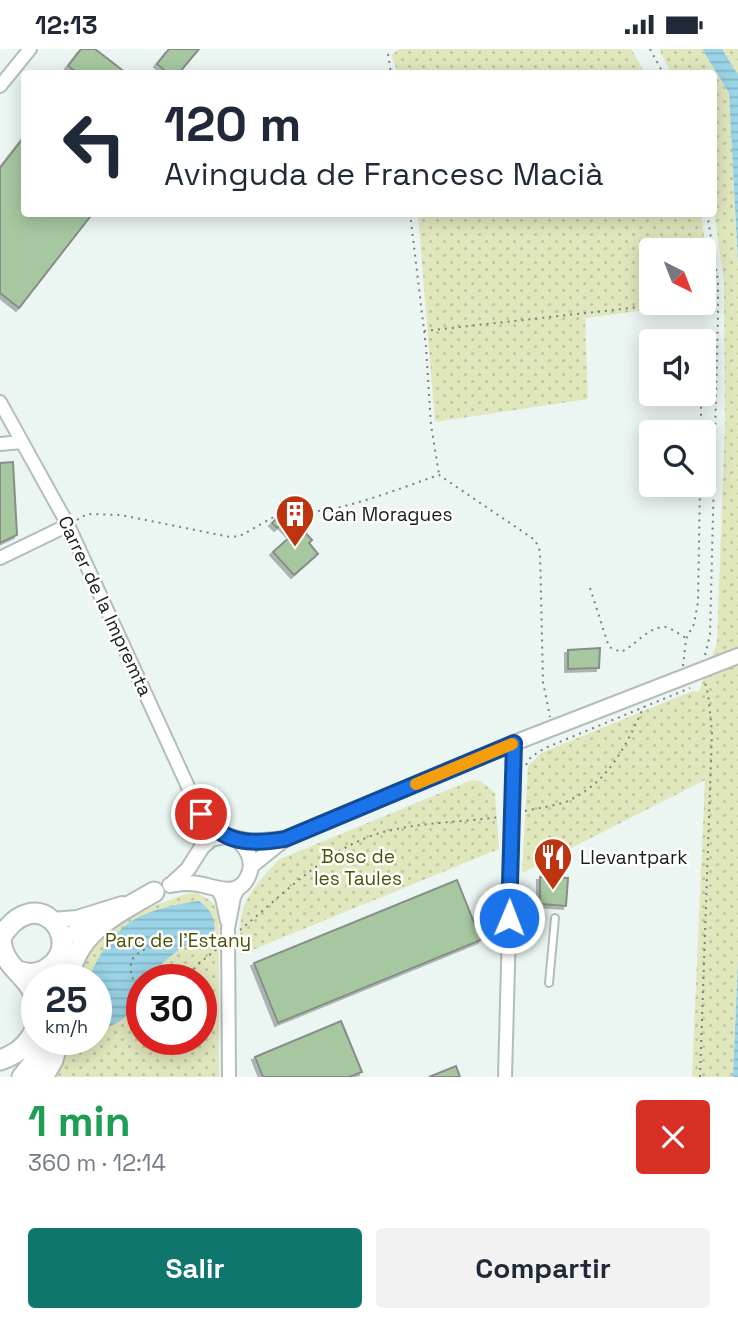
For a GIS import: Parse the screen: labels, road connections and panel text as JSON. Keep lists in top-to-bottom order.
{
  "streets": {
    "street": ["Carrer de la Impremta"]
  },
  "parks": ["Bosc de les Taules", "Parc de l'Estany"],
  "places": {
    "building": ["Can Moragues"],
    "restaurant": ["Llevantpark"]
  },
  "north": "bottom right",
  "page": {
    "status": "12:13",
    "turn": ["120 m", "Avinguda de Francesc Macià"],
    "speed": "25 km/h",
    "limit": "30",
    "heading": ["1 min", "360 m · 12:14"],
    "buttons": ["Salir", "Compartir"]
  }
}
